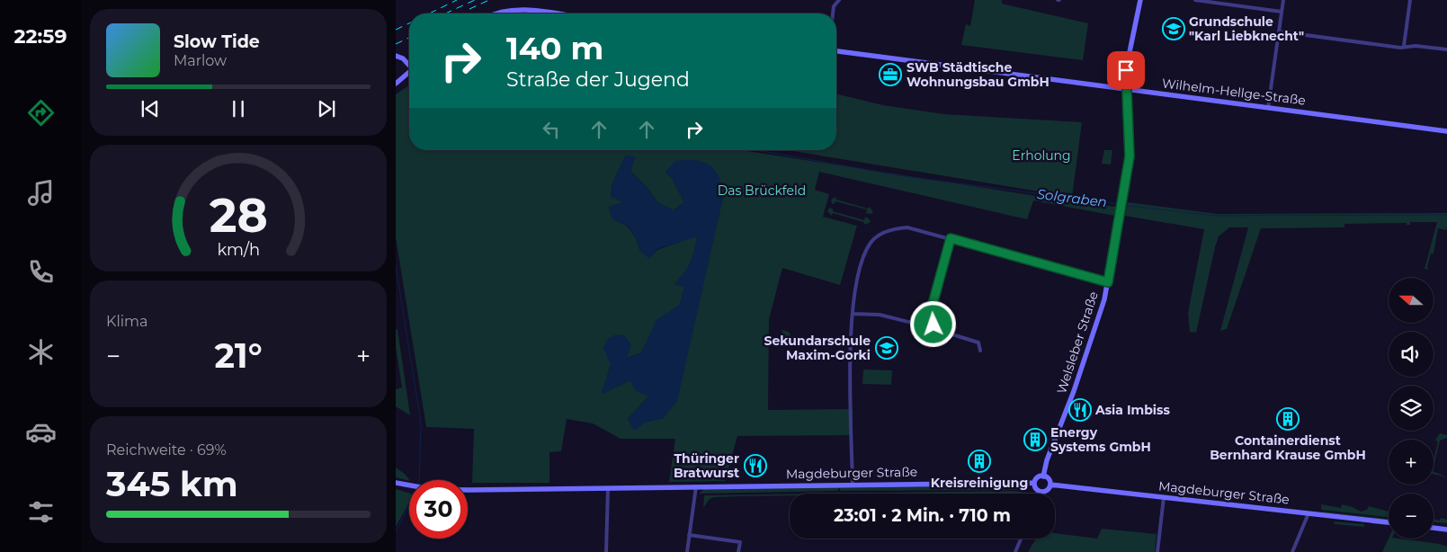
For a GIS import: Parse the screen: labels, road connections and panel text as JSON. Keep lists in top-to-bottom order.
{
  "streets": {
    "main road": ["Wilhelm-Hellge-Straße", "Welsleber Straße", "Magdeburger Straße"]
  },
  "crossings": [
    ["Wilhelm-Hellge-Straße", "Welsleber Straße"],
    ["Welsleber Straße", "Magdeburger Straße"]
  ],
  "water": ["Solgraben"],
  "parks": ["Erholung", "Das Brückfeld"],
  "places": {
    "school or university": ["Grundschule \"Karl Liebknecht\"", "Sekundarschule Maxim-Gorki"],
    "office": ["SWB Städtische Wohnungsbau GmbH"],
    "restaurant": ["Asia Imbiss", "Thüringer Bratwurst"],
    "building": ["Containerdienst Bernhard Krause GmbH", "Energy Systems GmbH", "Kreisreinigung"]
  },
  "north": "left",
  "page": {
    "tabs": "22:59",
    "turn": ["140 m", "Straße der Jugend"],
    "song": ["Slow Tide", "Marlow"],
    "map_buttons": ["+", "−"],
    "tile": [
      "Klima",
      ["Reichweite · 69%", "345 km"]
    ],
    "heat": ["−", "21°", "+"],
    "limit": "30",
    "trip": "23:01 · 2 Min. · 710 m",
    "gauge": ["28", "km/h"]
  }
}
